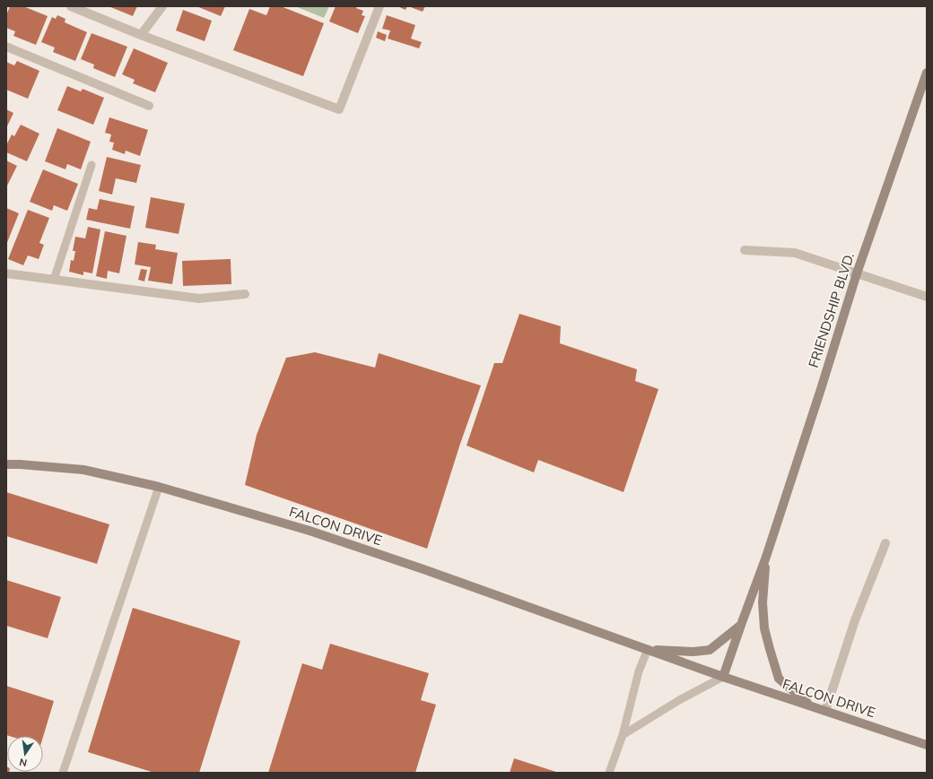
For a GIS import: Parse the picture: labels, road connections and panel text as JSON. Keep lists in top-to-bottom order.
{
  "streets": {
    "street": ["FRIENDSHIP BLVD.", "FALCON DRIVE"]
  },
  "crossings": [
    ["FRIENDSHIP BLVD.", "FALCON DRIVE"]
  ],
  "north": "bottom"
}
